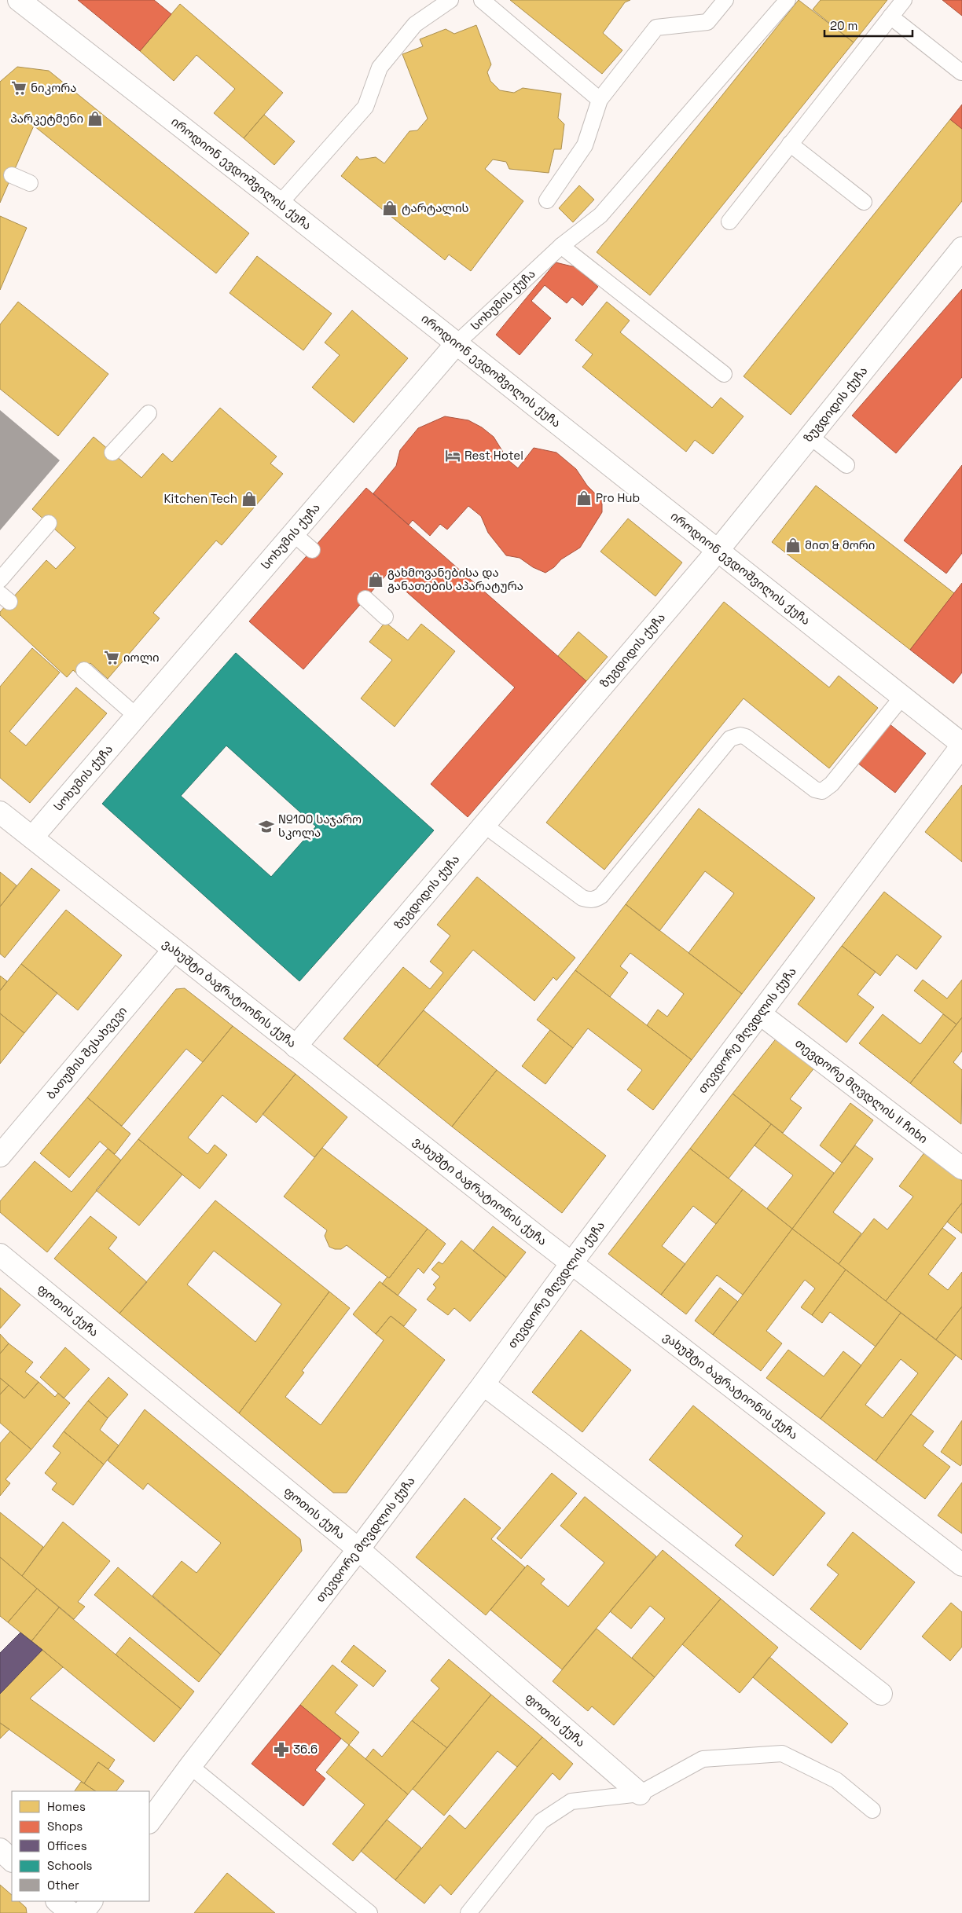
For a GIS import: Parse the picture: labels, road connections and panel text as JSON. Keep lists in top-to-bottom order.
{
  "streets": {
    "street": [
      "იროდიონ ევდოშვილის ქუჩა",
      "სოხუმის ქუჩა",
      "ზუგდიდის ქუჩა",
      "ვახუშტი ბაგრატიონის ქუჩა",
      "თევდორე მღვდლის ქუჩა",
      "ბათუმის შესახვევი",
      "თევდორე მღვდლის II ჩიხი",
      "ფოთის ქუჩა"
    ]
  },
  "crossings": [
    ["იროდიონ ევდოშვილის ქუჩა", "სოხუმის ქუჩა"],
    ["იროდიონ ევდოშვილის ქუჩა", "ზუგდიდის ქუჩა"],
    ["იროდიონ ევდოშვილის ქუჩა", "თევდორე მღვდლის ქუჩა"],
    ["სოხუმის ქუჩა", "ვახუშტი ბაგრატიონის ქუჩა"],
    ["ზუგდიდის ქუჩა", "ვახუშტი ბაგრატიონის ქუჩა"],
    ["ვახუშტი ბაგრატიონის ქუჩა", "თევდორე მღვდლის ქუჩა"],
    ["ვახუშტი ბაგრატიონის ქუჩა", "ბათუმის შესახვევი"],
    ["თევდორე მღვდლის ქუჩა", "თევდორე მღვდლის II ჩიხი"],
    ["თევდორე მღვდლის ქუჩა", "ფოთის ქუჩა"]
  ],
  "places": {
    "supermarket": ["ნიკორა", "იოლი"],
    "shop": [
      "პარკეტმენი",
      "ტარტალის",
      "Pro Hub",
      "Kitchen Tech",
      "მით & მორი",
      "გახმოვანებისა და განათების აპარატურა"
    ],
    "hotel": ["Rest Hotel"],
    "school or university": ["№100 საჯარო სკოლა"],
    "pharmacy": ["36.6"]
  },
  "legend": [
    "Homes",
    "Shops",
    "Offices",
    "Schools",
    "Other"
  ],
  "scale_bar": "20 m"
}
